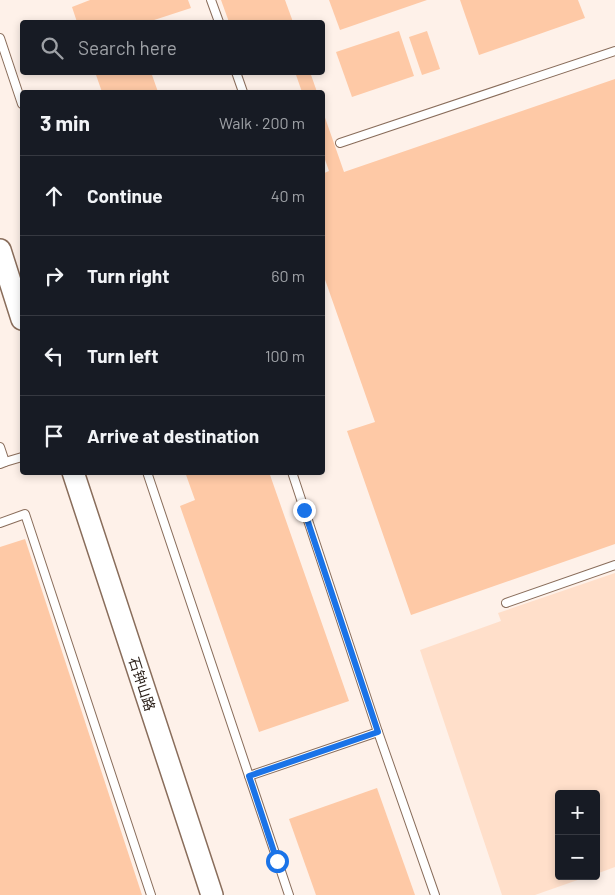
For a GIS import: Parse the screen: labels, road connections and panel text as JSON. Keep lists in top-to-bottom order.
{
  "streets": {
    "street": ["石钟山路"]
  },
  "page": {
    "search": "Search here",
    "heading": ["3 min", "Walk · 200 m"],
    "list": [
      ["Continue", "40 m"],
      ["Turn right", "60 m"],
      ["Turn left", "100 m"],
      "Arrive at destination"
    ],
    "map_buttons": ["+", "−"]
  }
}
